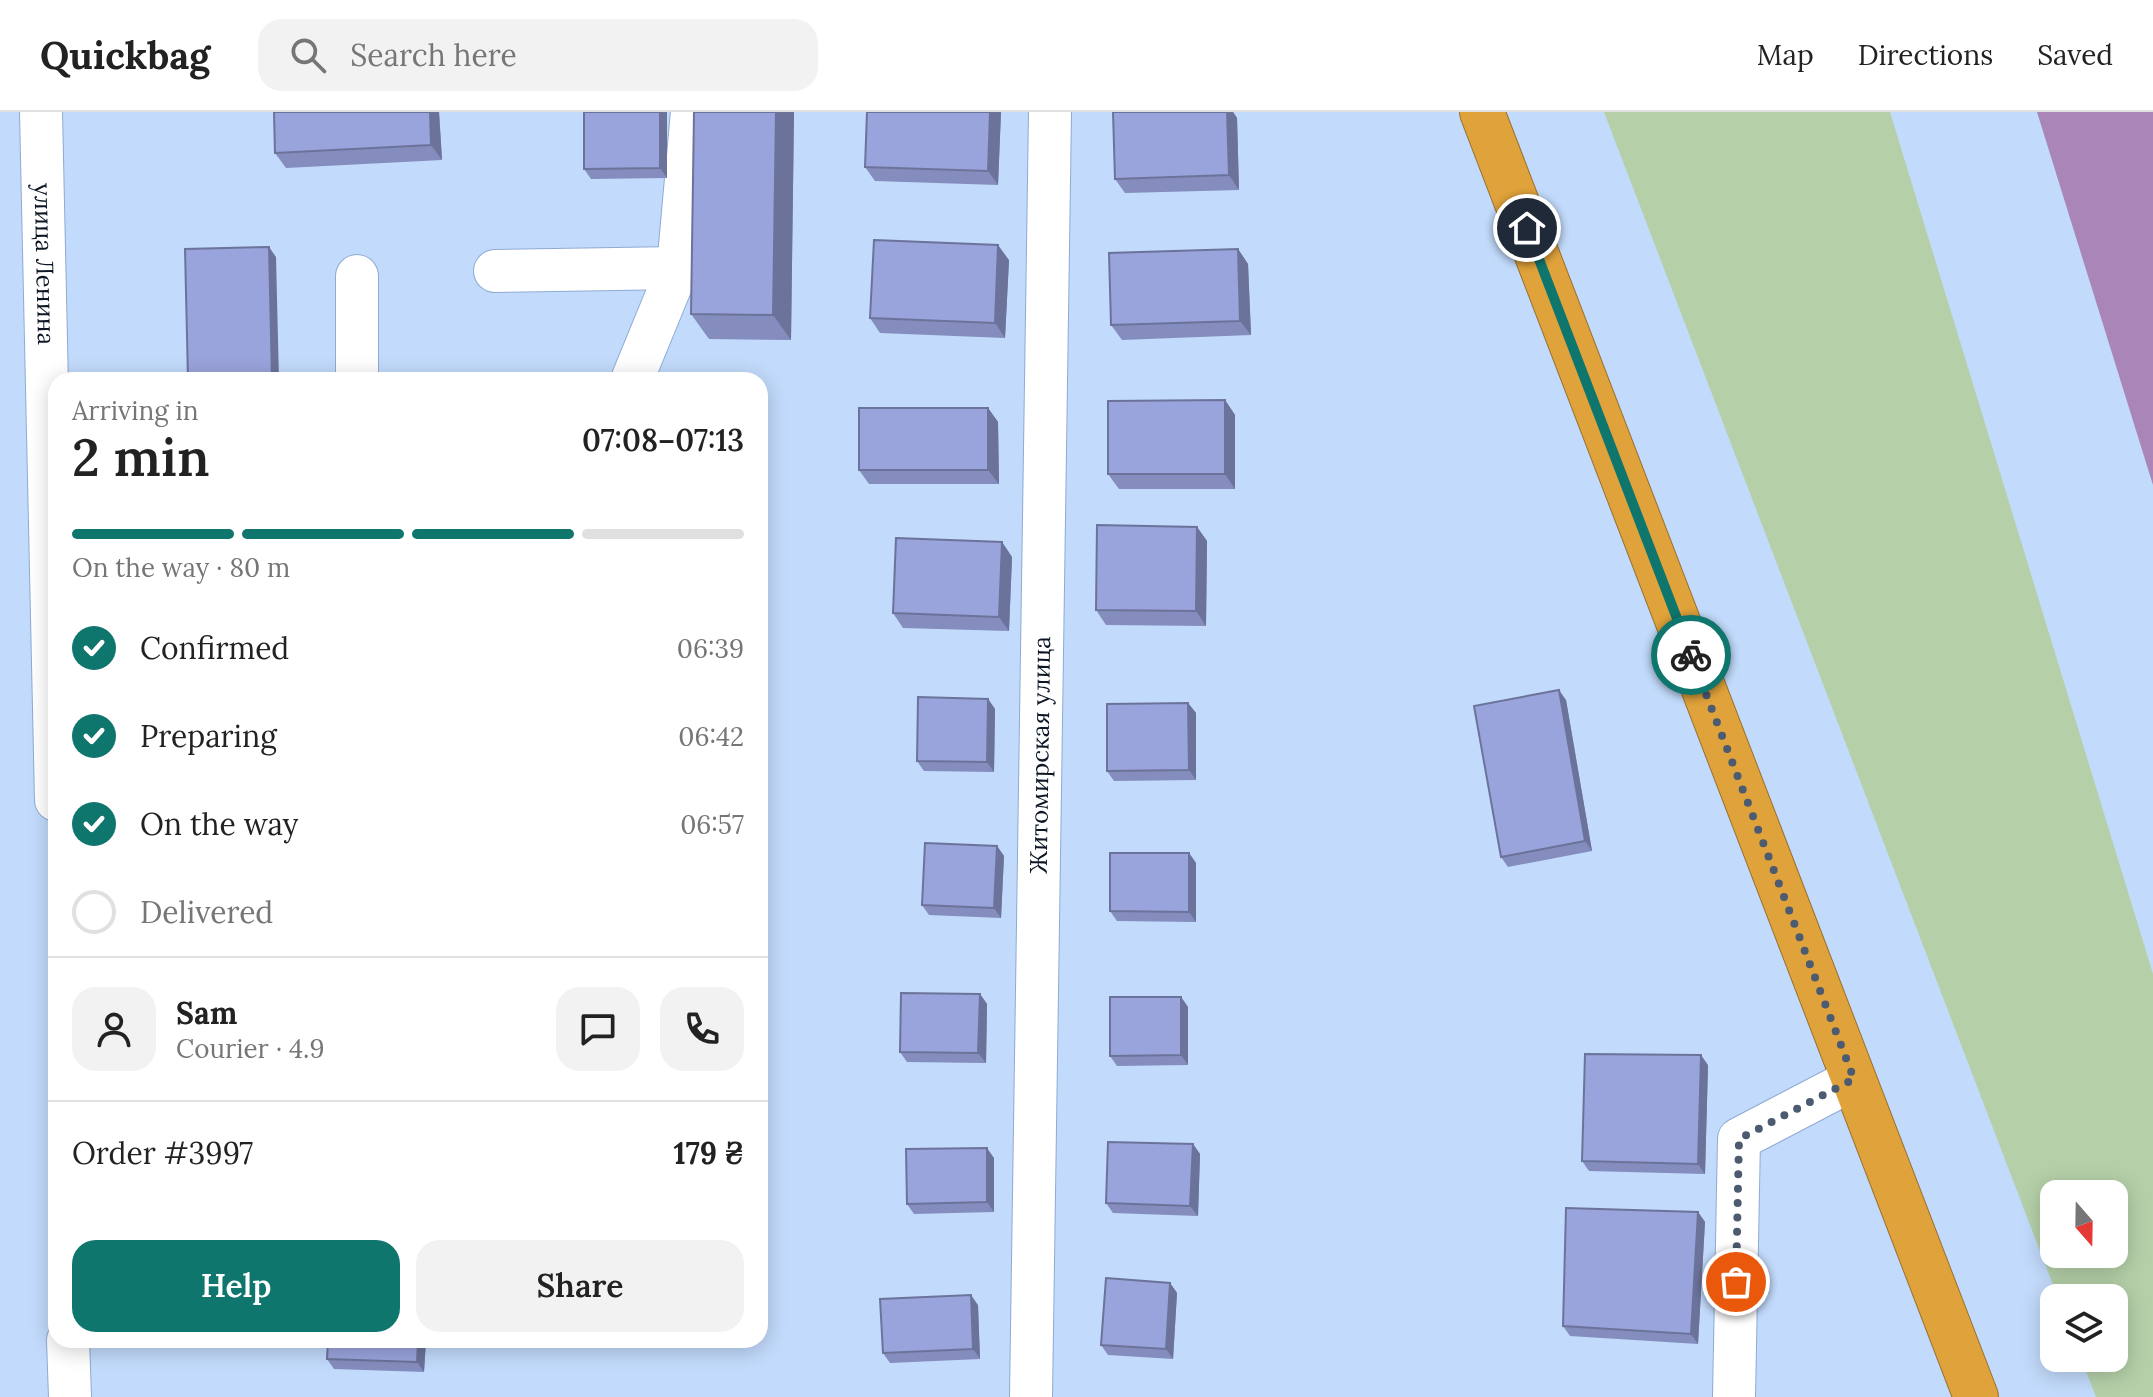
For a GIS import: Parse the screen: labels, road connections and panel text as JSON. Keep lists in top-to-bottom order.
{
  "streets": {
    "street": ["улица Ленина", "Житомирская улица"]
  },
  "north": "bottom",
  "page": {
    "header": "Quickbag",
    "search": "Search here",
    "nav": ["Map", "Directions", "Saved"],
    "heading": ["2 min", "Arriving in", "07:08–07:13"],
    "panel": [
      "Sam",
      "Courier · 4.9",
      "Order #3997",
      "179 ₴"
    ],
    "bar": "On the way · 80 m",
    "list": [
      ["Confirmed", "06:39"],
      ["Preparing", "06:42"],
      ["On the way", "06:57"],
      "Delivered"
    ],
    "buttons": ["Help", "Share"]
  }
}
